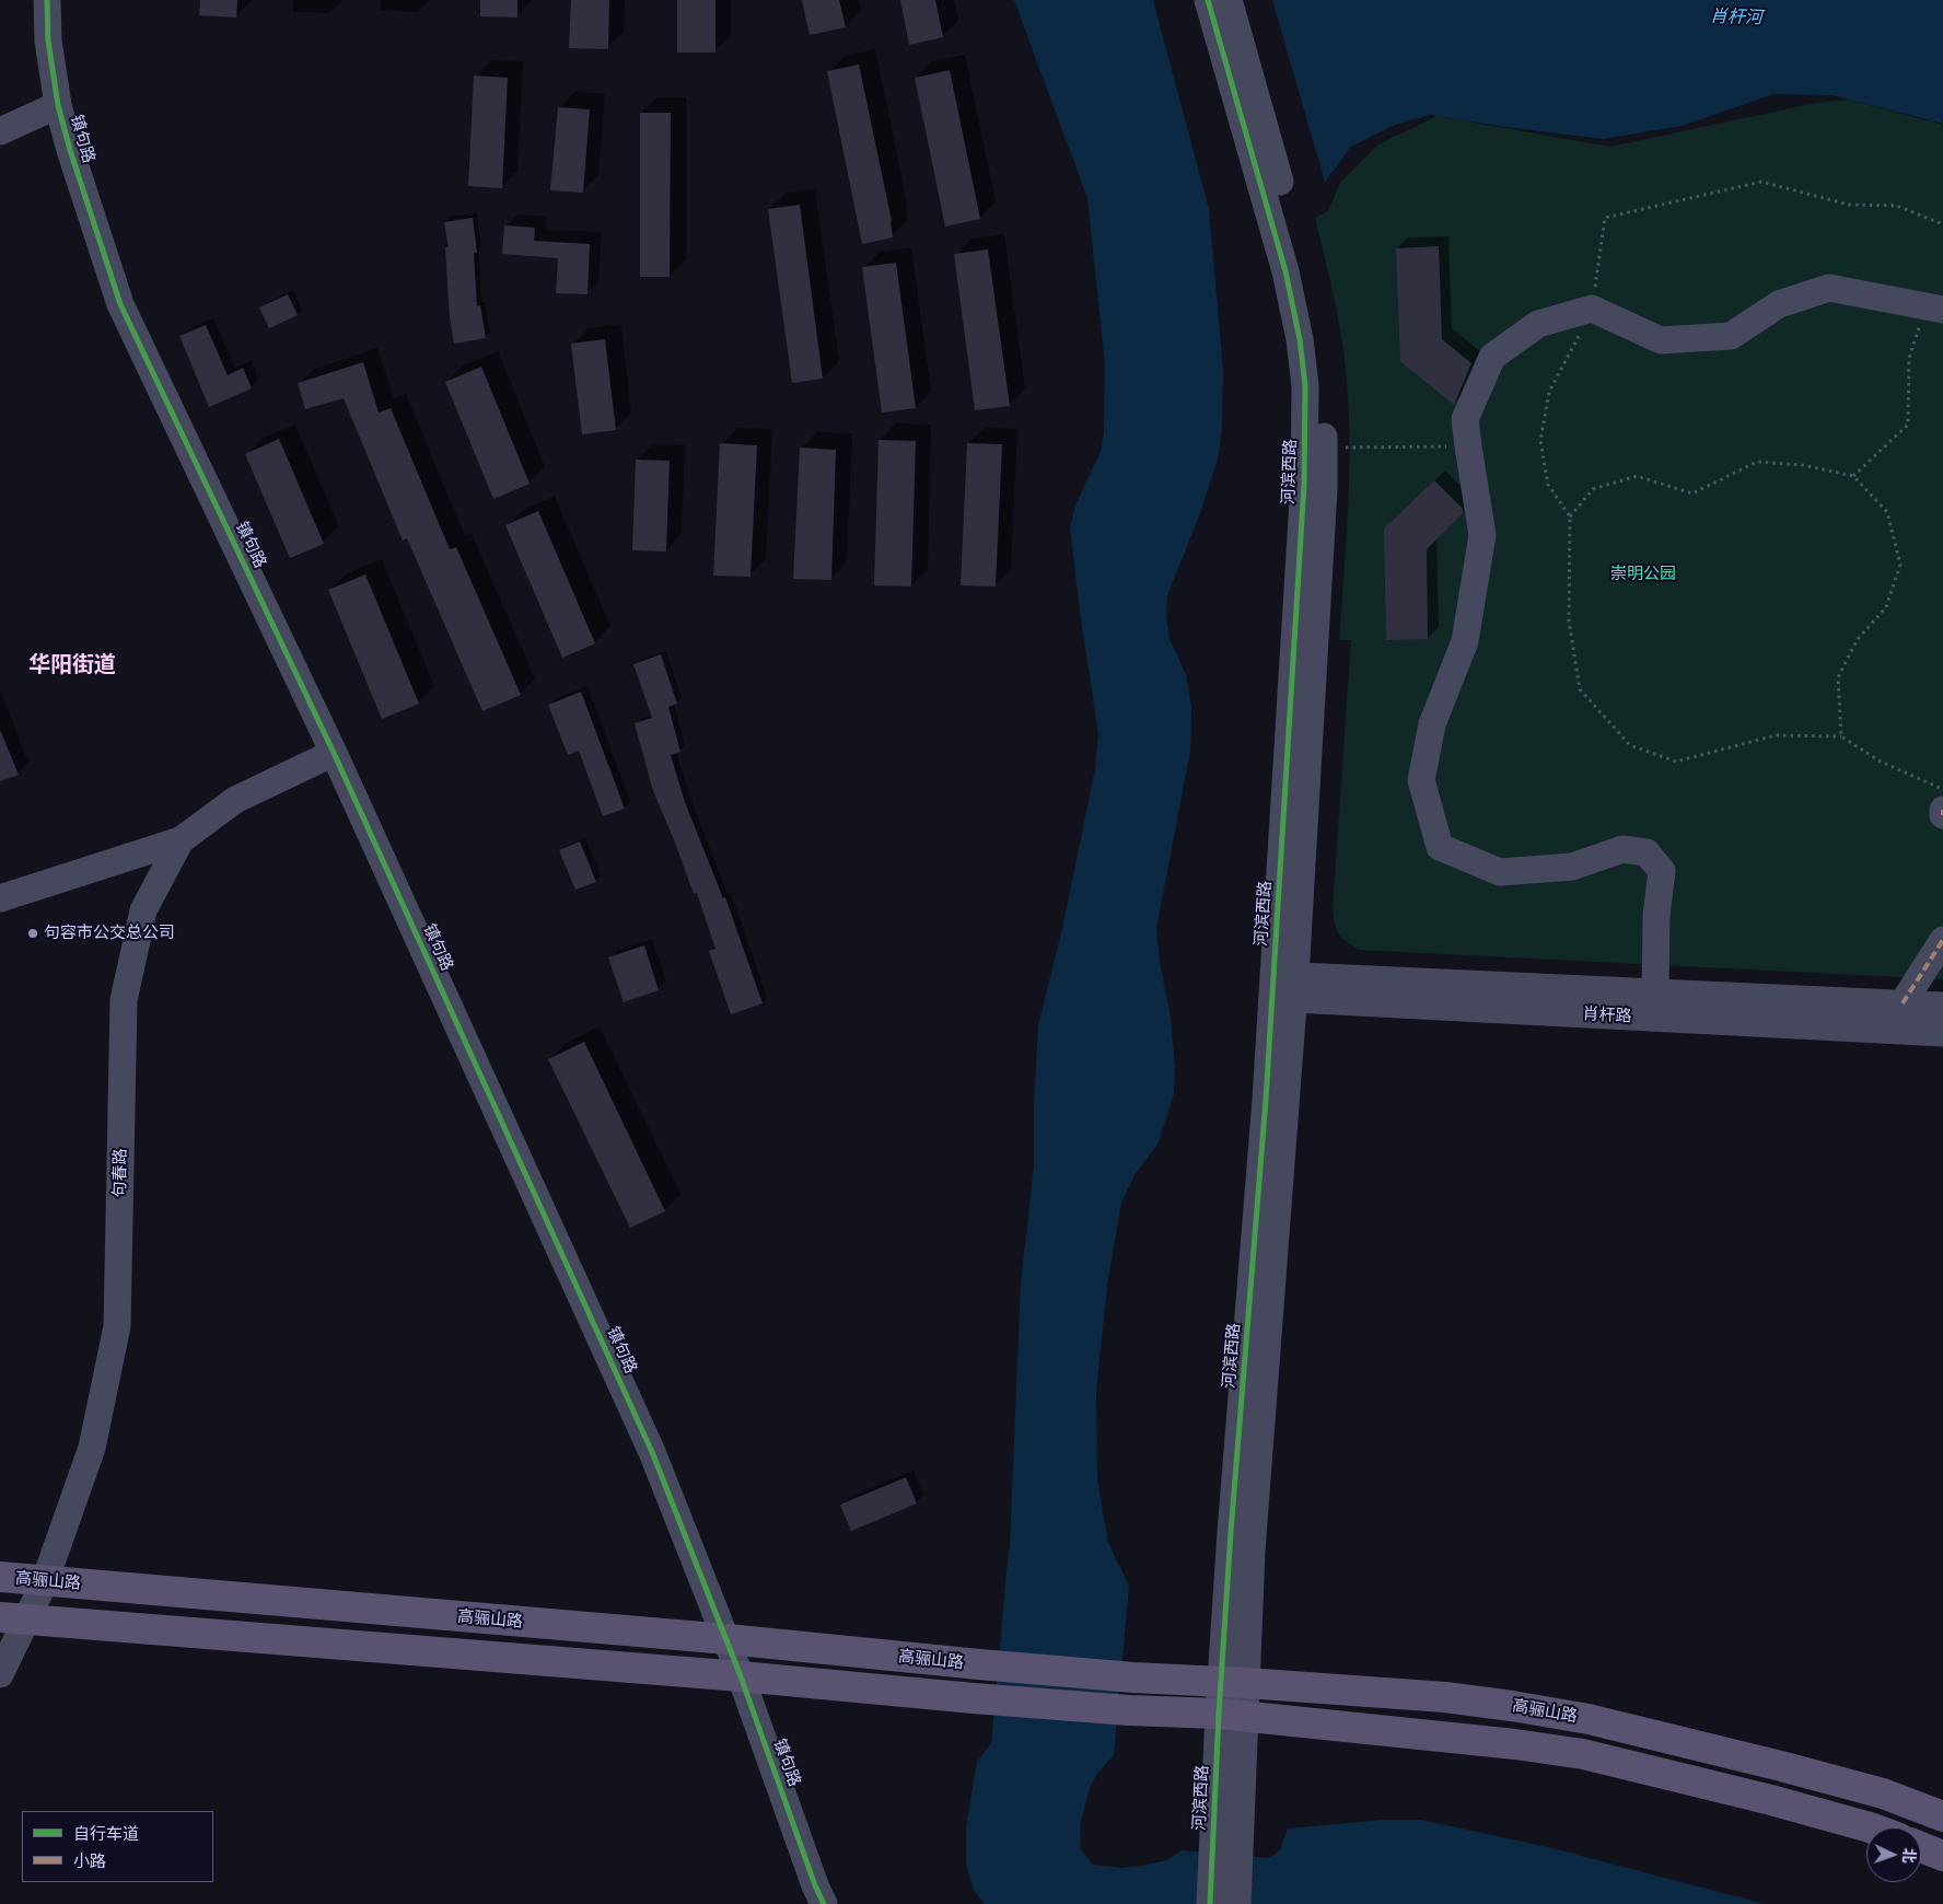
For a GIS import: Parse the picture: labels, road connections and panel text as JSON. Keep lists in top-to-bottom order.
{
  "streets": {
    "main road": ["高骊山路"],
    "street": [
      "镇句路",
      "河滨西路",
      "肖杆路",
      "句春路"
    ]
  },
  "crossings": [
    ["镇句路", "句春路"],
    ["镇句路", "高骊山路"],
    ["河滨西路", "肖杆路"],
    ["河滨西路", "高骊山路"],
    ["句春路", "高骊山路"]
  ],
  "districts": ["华阳街道"],
  "water": ["肖杆河"],
  "parks": ["崇明公园"],
  "places": ["句容市公交总公司"],
  "legend": ["自行车道", "小路"],
  "north": "right"
}
